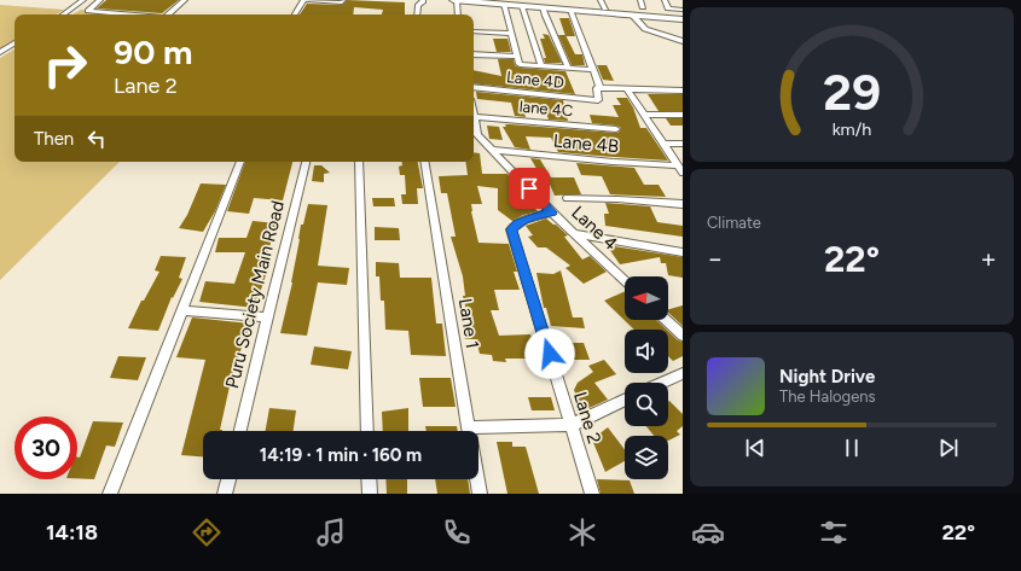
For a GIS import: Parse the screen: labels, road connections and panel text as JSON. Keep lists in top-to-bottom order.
{
  "streets": {
    "street": [
      "Lane 4D",
      "lane 4C",
      "Lane 4B",
      "Lane 4",
      "Puru Society Main Road",
      "Lane 1",
      "Lane 2"
    ]
  },
  "crossings": [
    ["lane 4C", "Lane 4"],
    ["Lane 4B", "Lane 4"],
    ["Lane 4", "Lane 2"]
  ],
  "north": "left",
  "page": {
    "turn": ["90 m", "Lane 2"],
    "then": "Then",
    "tile": "Climate",
    "heat": ["−", "22°", "+"],
    "song": ["Night Drive", "The Halogens"],
    "limit": "30",
    "trip": "14:19 · 1 min · 160 m",
    "tabs": ["14:18", "22°"],
    "gauge": ["29", "km/h"]
  }
}
